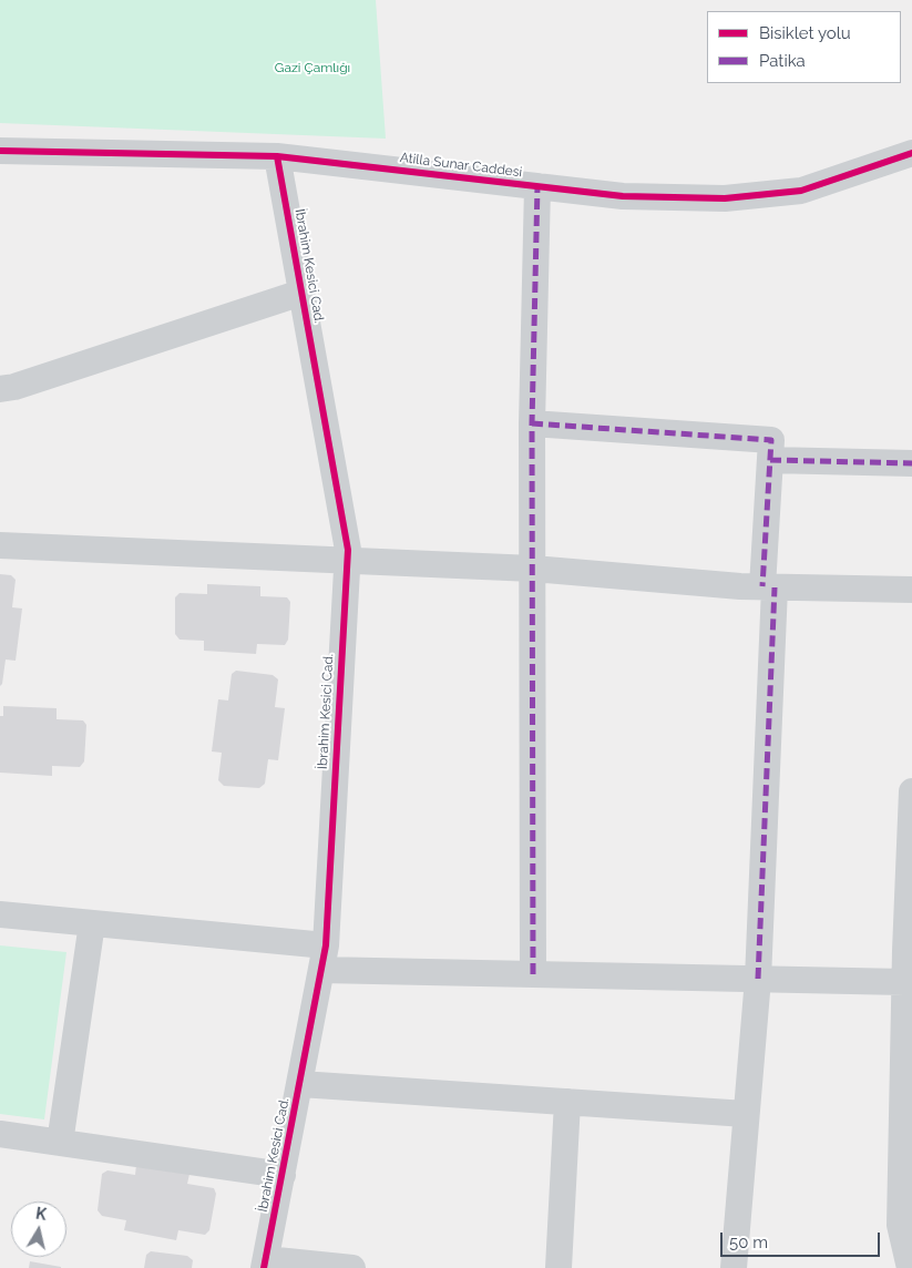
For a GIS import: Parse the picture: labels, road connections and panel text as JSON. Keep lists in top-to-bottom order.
{
  "streets": {
    "street": ["Atilla Sunar Caddesi", "İbrahim Kesici Cad."]
  },
  "crossings": [
    ["Atilla Sunar Caddesi", "İbrahim Kesici Cad."]
  ],
  "parks": ["Gazi Çamlığı"],
  "legend": ["Bisiklet yolu", "Patika"],
  "scale_bar": "50 m",
  "north": "top"
}
